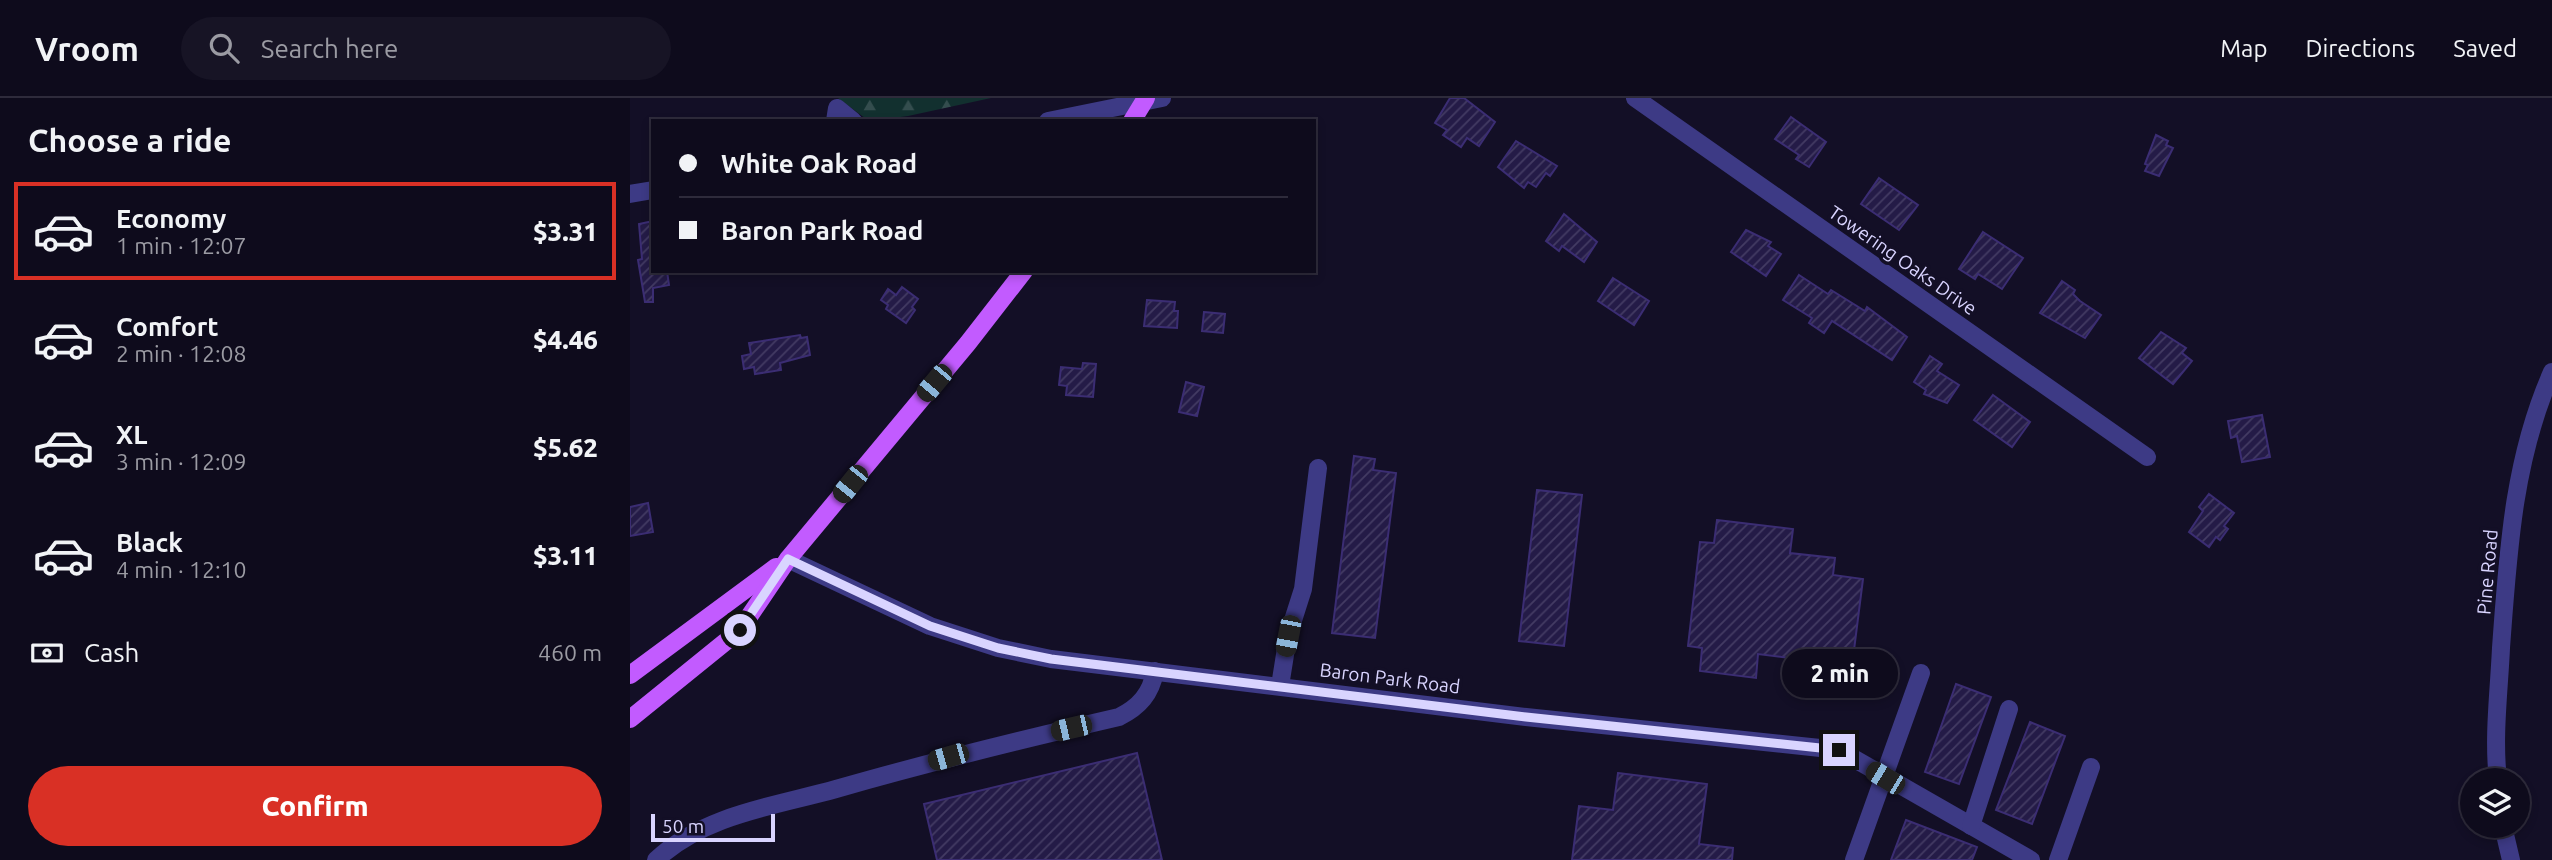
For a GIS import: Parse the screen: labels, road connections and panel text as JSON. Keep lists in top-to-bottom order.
{
  "streets": {
    "street": ["Towering Oaks Drive", "Pine Road", "Baron Park Road"]
  },
  "scale_bar": "50 m",
  "page": {
    "header": "Vroom",
    "search": "Search here",
    "nav": ["Map", "Directions", "Saved"],
    "heading": "Choose a ride",
    "banner": ["White Oak Road", "Baron Park Road"],
    "list": [
      {
        "name": "Economy",
        "note": "1 min · 12:07",
        "value": "$3.31"
      },
      {
        "name": "Comfort",
        "note": "2 min · 12:08",
        "value": "$4.46"
      },
      {
        "name": "XL",
        "note": "3 min · 12:09",
        "value": "$5.62"
      },
      {
        "name": "Black",
        "note": "4 min · 12:10",
        "value": "$3.11"
      }
    ],
    "pay": ["Cash", "460 m"],
    "bubble": "2 min",
    "buttons": "Confirm",
    "scale": "50 m"
  }
}
